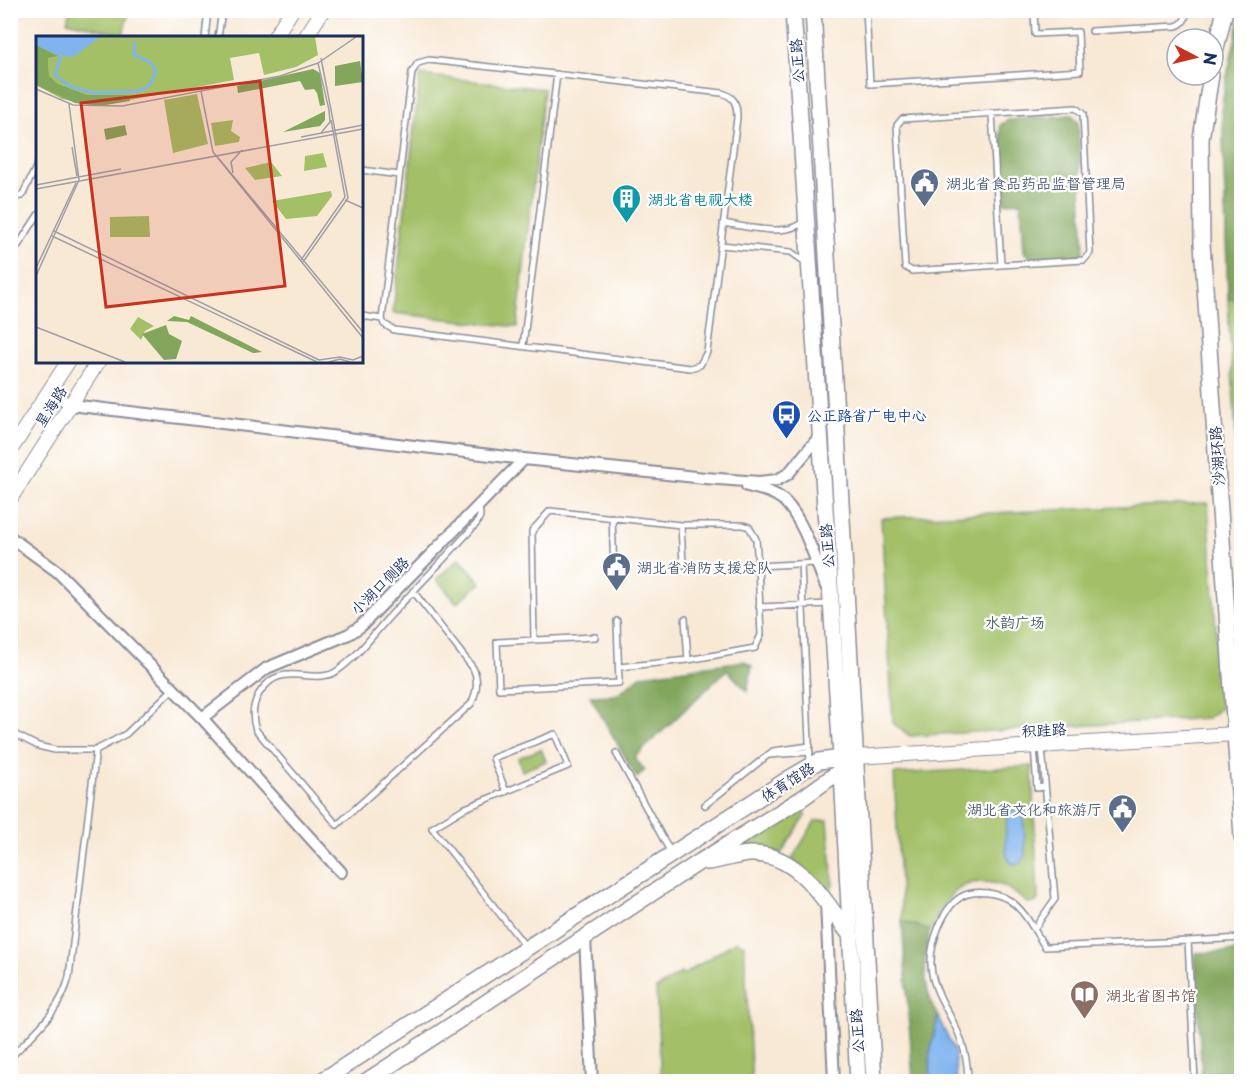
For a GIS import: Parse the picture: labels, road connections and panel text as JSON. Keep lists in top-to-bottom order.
{
  "streets": {
    "main road": ["公正路", "沙湖环路", "体育馆路"],
    "street": ["星海路", "小湖口侧路", "积跬路"]
  },
  "crossings": [
    ["公正路", "积跬路"],
    ["公正路", "体育馆路"],
    ["沙湖环路", "积跬路"],
    ["积跬路", "体育馆路"]
  ],
  "parks": ["水韵广场"],
  "places": {
    "public building": ["湖北省食品药品监督管理局", "湖北省消防支援总队", "湖北省文化和旅游厅"],
    "building": ["湖北省电视大楼"],
    "bus stop": ["公正路省广电中心"],
    "library": ["湖北省图书馆"]
  },
  "north": "right"
}
